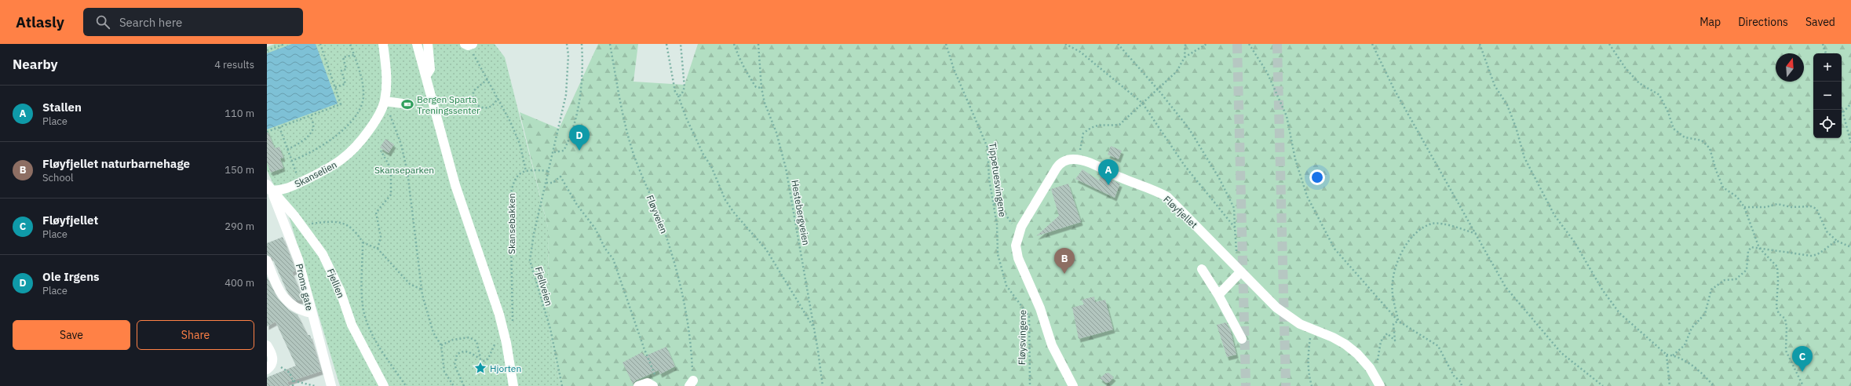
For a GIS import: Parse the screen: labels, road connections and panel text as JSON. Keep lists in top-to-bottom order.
{
  "streets": {
    "street": [
      "Skanselien",
      "Fløyfjellet",
      "Fjellien",
      "Proms gate"
    ],
    "path": [
      "Tippetuesvingene",
      "Hestebergveien",
      "Fløyveien",
      "Skansebakken",
      "Fjellveien",
      "Fløysvingene"
    ]
  },
  "crossings": [
    ["Skanselien", "Fjellien"],
    ["Skanselien", "Proms gate"],
    ["Tippetuesvingene", "Fløysvingene"],
    ["Fjellien", "Proms gate"]
  ],
  "parks": ["Skanseparken"],
  "places": {
    "sports": ["Bergen Sparta Treningssenter"],
    "place": ["Hjorten"]
  },
  "north": "top",
  "page": {
    "header": "Atlasly",
    "search": "Search here",
    "nav": ["Map", "Directions", "Saved"],
    "heading": ["Nearby", "4 results"],
    "map_buttons": ["+", "−"],
    "list": [
      {
        "mark": "A",
        "name": "Stallen",
        "note": "Place",
        "value": "110 m"
      },
      {
        "mark": "B",
        "name": "Fløyfjellet naturbarnehage",
        "note": "School",
        "value": "150 m"
      },
      {
        "mark": "C",
        "name": "Fløyfjellet",
        "note": "Place",
        "value": "290 m"
      },
      {
        "mark": "D",
        "name": "Ole Irgens",
        "note": "Place",
        "value": "400 m"
      }
    ],
    "pins": [
      "D",
      "A",
      "B",
      "C"
    ],
    "buttons": ["Save", "Share"]
  }
}
